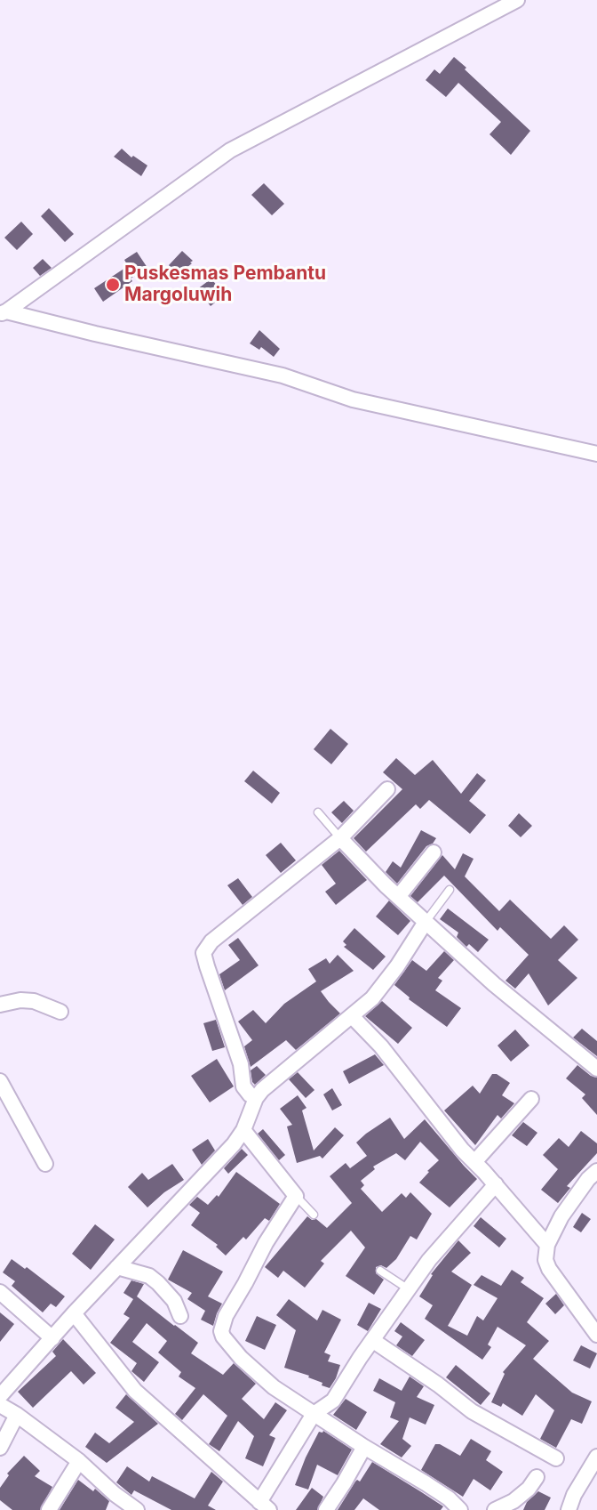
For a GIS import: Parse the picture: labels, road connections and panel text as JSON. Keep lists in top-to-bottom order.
{
  "places": ["Puskesmas Pembantu Margoluwih"]
}
